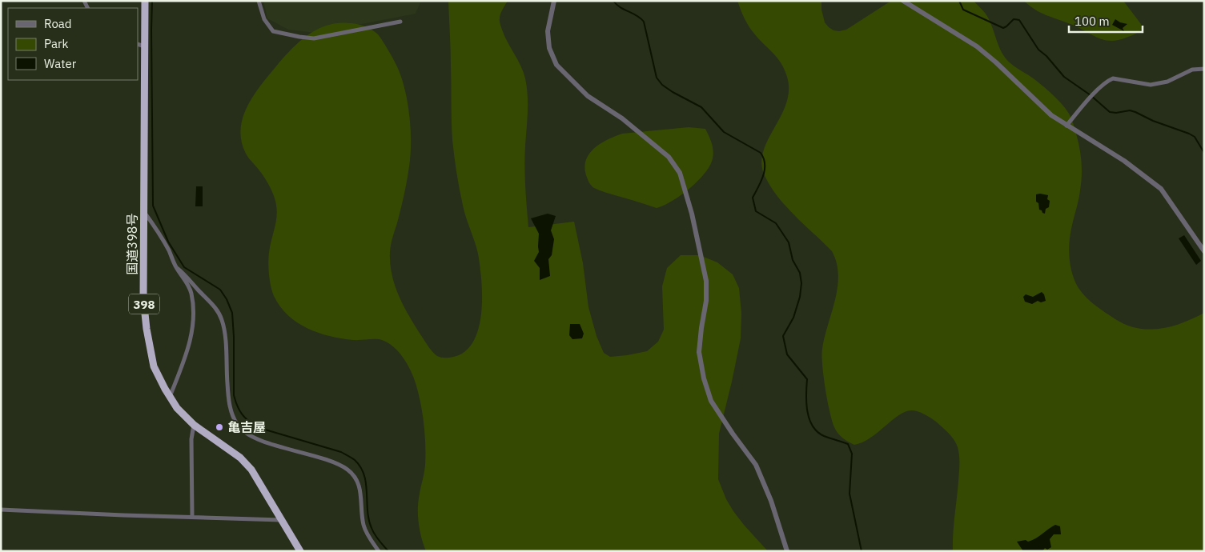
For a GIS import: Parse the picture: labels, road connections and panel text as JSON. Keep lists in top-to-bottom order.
{
  "streets": {
    "highway": ["国道398号", "398"]
  },
  "places": ["亀吉屋"],
  "legend": ["Road", "Park", "Water"],
  "scale_bar": "100 m"
}
